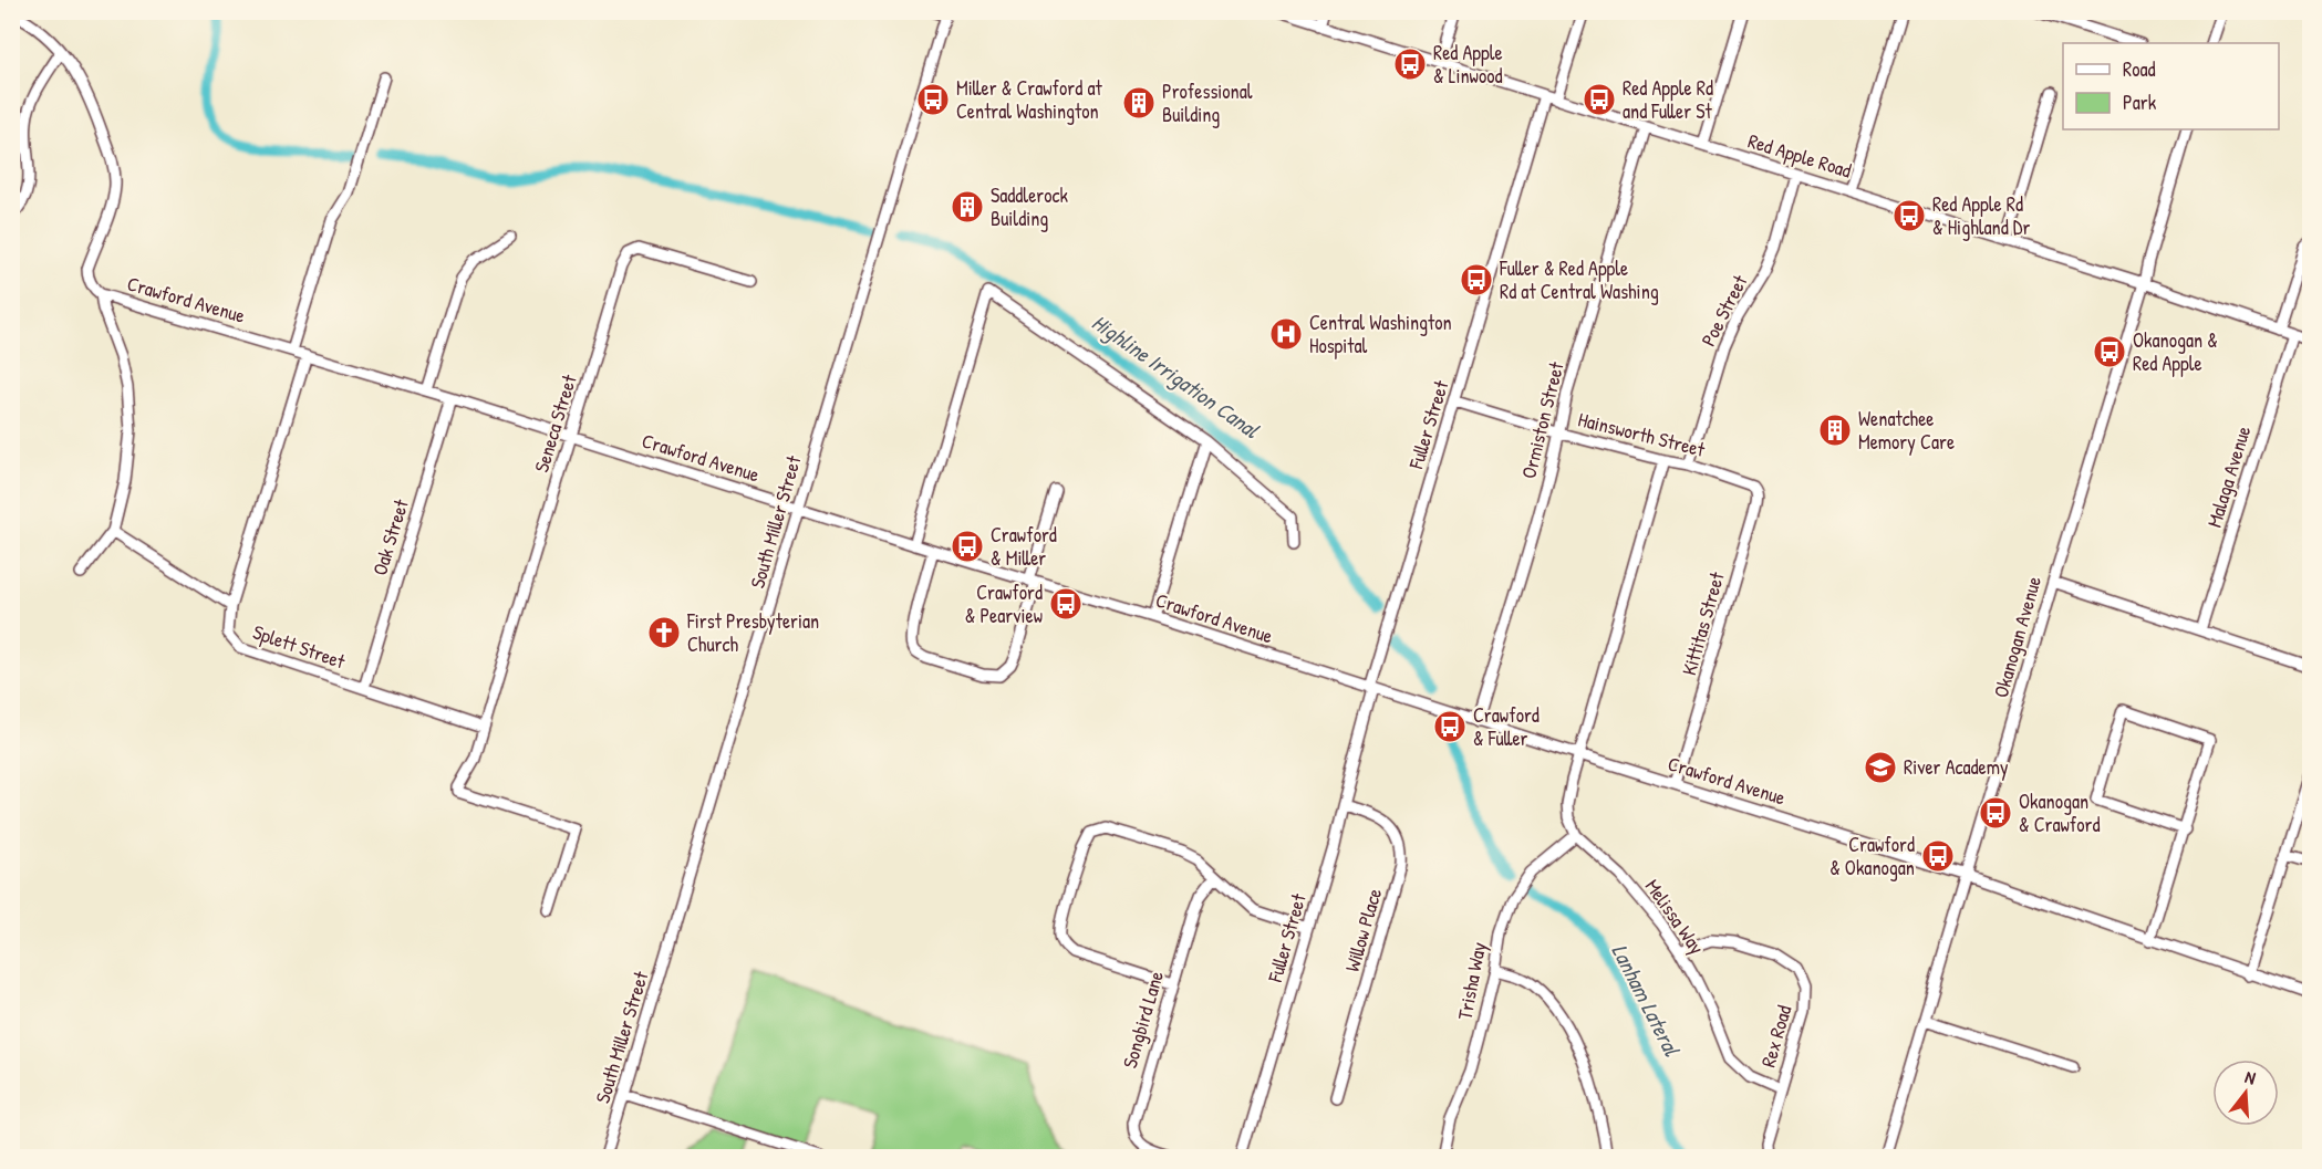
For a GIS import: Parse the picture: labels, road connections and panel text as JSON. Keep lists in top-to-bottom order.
{
  "streets": {
    "street": [
      "Red Apple Road",
      "Crawford Avenue",
      "Poe Street",
      "Ormiston Street",
      "Seneca Street",
      "Fuller Street",
      "Hainsworth Street",
      "Malaga Avenue",
      "South Miller Street",
      "Oak Street",
      "Kittitas Street",
      "Okanogan Avenue",
      "Splett Street",
      "Melissa Way",
      "Willow Place",
      "Trisha Way",
      "Songbird Lane",
      "Rex Road"
    ]
  },
  "crossings": [
    ["Red Apple Road", "Poe Street"],
    ["Red Apple Road", "Ormiston Street"],
    ["Red Apple Road", "Fuller Street"],
    ["Red Apple Road", "Malaga Avenue"],
    ["Red Apple Road", "Okanogan Avenue"],
    ["Crawford Avenue", "Ormiston Street"],
    ["Crawford Avenue", "Seneca Street"],
    ["Crawford Avenue", "Fuller Street"],
    ["Crawford Avenue", "South Miller Street"],
    ["Crawford Avenue", "Oak Street"],
    ["Crawford Avenue", "Kittitas Street"],
    ["Crawford Avenue", "Okanogan Avenue"],
    ["Crawford Avenue", "Melissa Way"],
    ["Poe Street", "Hainsworth Street"],
    ["Ormiston Street", "Hainsworth Street"],
    ["Seneca Street", "Splett Street"],
    ["Fuller Street", "Hainsworth Street"],
    ["Fuller Street", "Willow Place"],
    ["Hainsworth Street", "Kittitas Street"],
    ["Oak Street", "Splett Street"],
    ["Melissa Way", "Trisha Way"],
    ["Melissa Way", "Rex Road"]
  ],
  "water": ["Highline Irrigation Canal", "Lanham Lateral"],
  "places": {
    "bus stop": [
      "Red Apple & Linwood",
      "Miller & Crawford at Central Washington",
      "Red Apple Rd and Fuller St",
      "Red Apple Rd & Highland Dr",
      "Fuller & Red Apple Rd at Central Washing",
      "Okanogan & Red Apple",
      "Crawford & Miller",
      "Crawford & Pearview",
      "Crawford & Fuller",
      "Okanogan & Crawford",
      "Crawford & Okanogan"
    ],
    "building": ["Professional Building", "Saddlerock Building", "Wenatchee Memory Care"],
    "hospital": ["Central Washington Hospital"],
    "church": ["First Presbyterian Church"],
    "school or university": ["River Academy"]
  },
  "legend": ["Road", "Park"],
  "north": "top"
}
